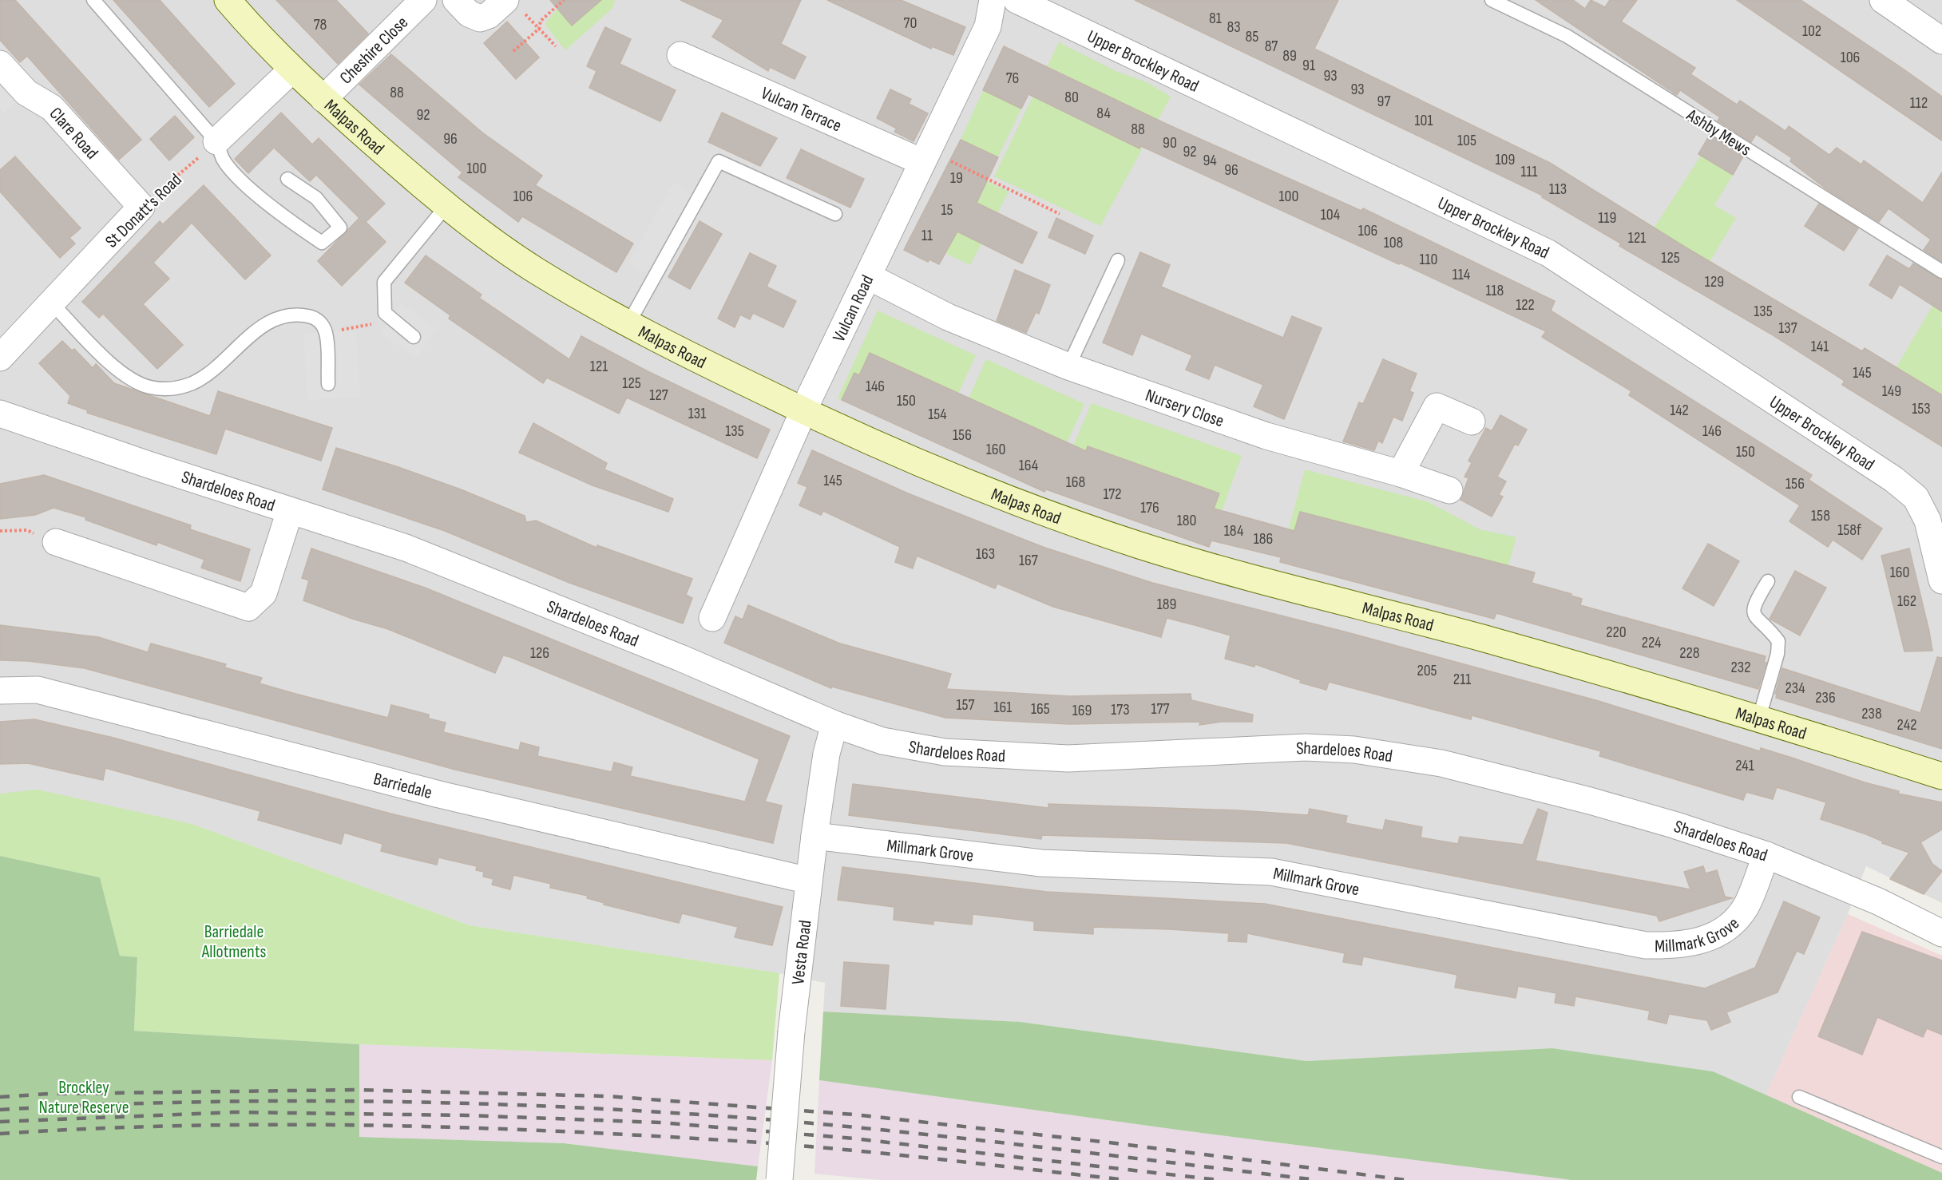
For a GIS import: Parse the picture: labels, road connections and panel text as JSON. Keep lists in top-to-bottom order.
{
  "streets": {
    "main road": ["Malpas Road"],
    "street": [
      "Cheshire Close",
      "Upper Brockley Road",
      "Vulcan Terrace",
      "Clare Road",
      "St Donatt's Road",
      "Vulcan Road",
      "Nursery Close",
      "Shardeloes Road",
      "Barriedale",
      "Millmark Grove",
      "Vesta Road"
    ],
    "lane": ["Ashby Mews"]
  },
  "crossings": [
    ["Cheshire Close", "Malpas Road"],
    ["Vulcan Terrace", "Vulcan Road"],
    ["Malpas Road", "Vulcan Road"],
    ["Clare Road", "St Donatt's Road"],
    ["Vulcan Road", "Nursery Close"],
    ["Shardeloes Road", "Millmark Grove"],
    ["Shardeloes Road", "Vesta Road"],
    ["Barriedale", "Vesta Road"],
    ["Millmark Grove", "Vesta Road"]
  ],
  "parks": ["Barriedale Allotments", "Brockley Nature Reserve"],
  "house_numbers": [
    "81",
    "70",
    "78",
    "83",
    "102",
    "85",
    "87",
    "89",
    "106",
    "91",
    "93",
    "76",
    "93",
    "88",
    "80",
    "97",
    "112",
    "84",
    "92",
    "101",
    "88",
    "96",
    "105",
    "90",
    "92",
    "109",
    "94",
    "100",
    "96",
    "111",
    "19",
    "113",
    "106",
    "100",
    "15",
    "104",
    "119",
    "106",
    "11",
    "121",
    "108",
    "125",
    "110",
    "114",
    "129",
    "118",
    "122",
    "135",
    "137",
    "141",
    "121",
    "145",
    "125",
    "146",
    "149",
    "127",
    "150",
    "153",
    "142",
    "131",
    "154",
    "135",
    "146",
    "156",
    "160",
    "150",
    "164",
    "145",
    "168",
    "156",
    "172",
    "176",
    "158",
    "180",
    "158f",
    "184",
    "186",
    "163",
    "167",
    "160",
    "162",
    "189",
    "220",
    "224",
    "126",
    "228",
    "232",
    "205",
    "211",
    "234",
    "236",
    "157",
    "161",
    "165",
    "177",
    "173",
    "169",
    "238",
    "242",
    "241"
  ]
}
